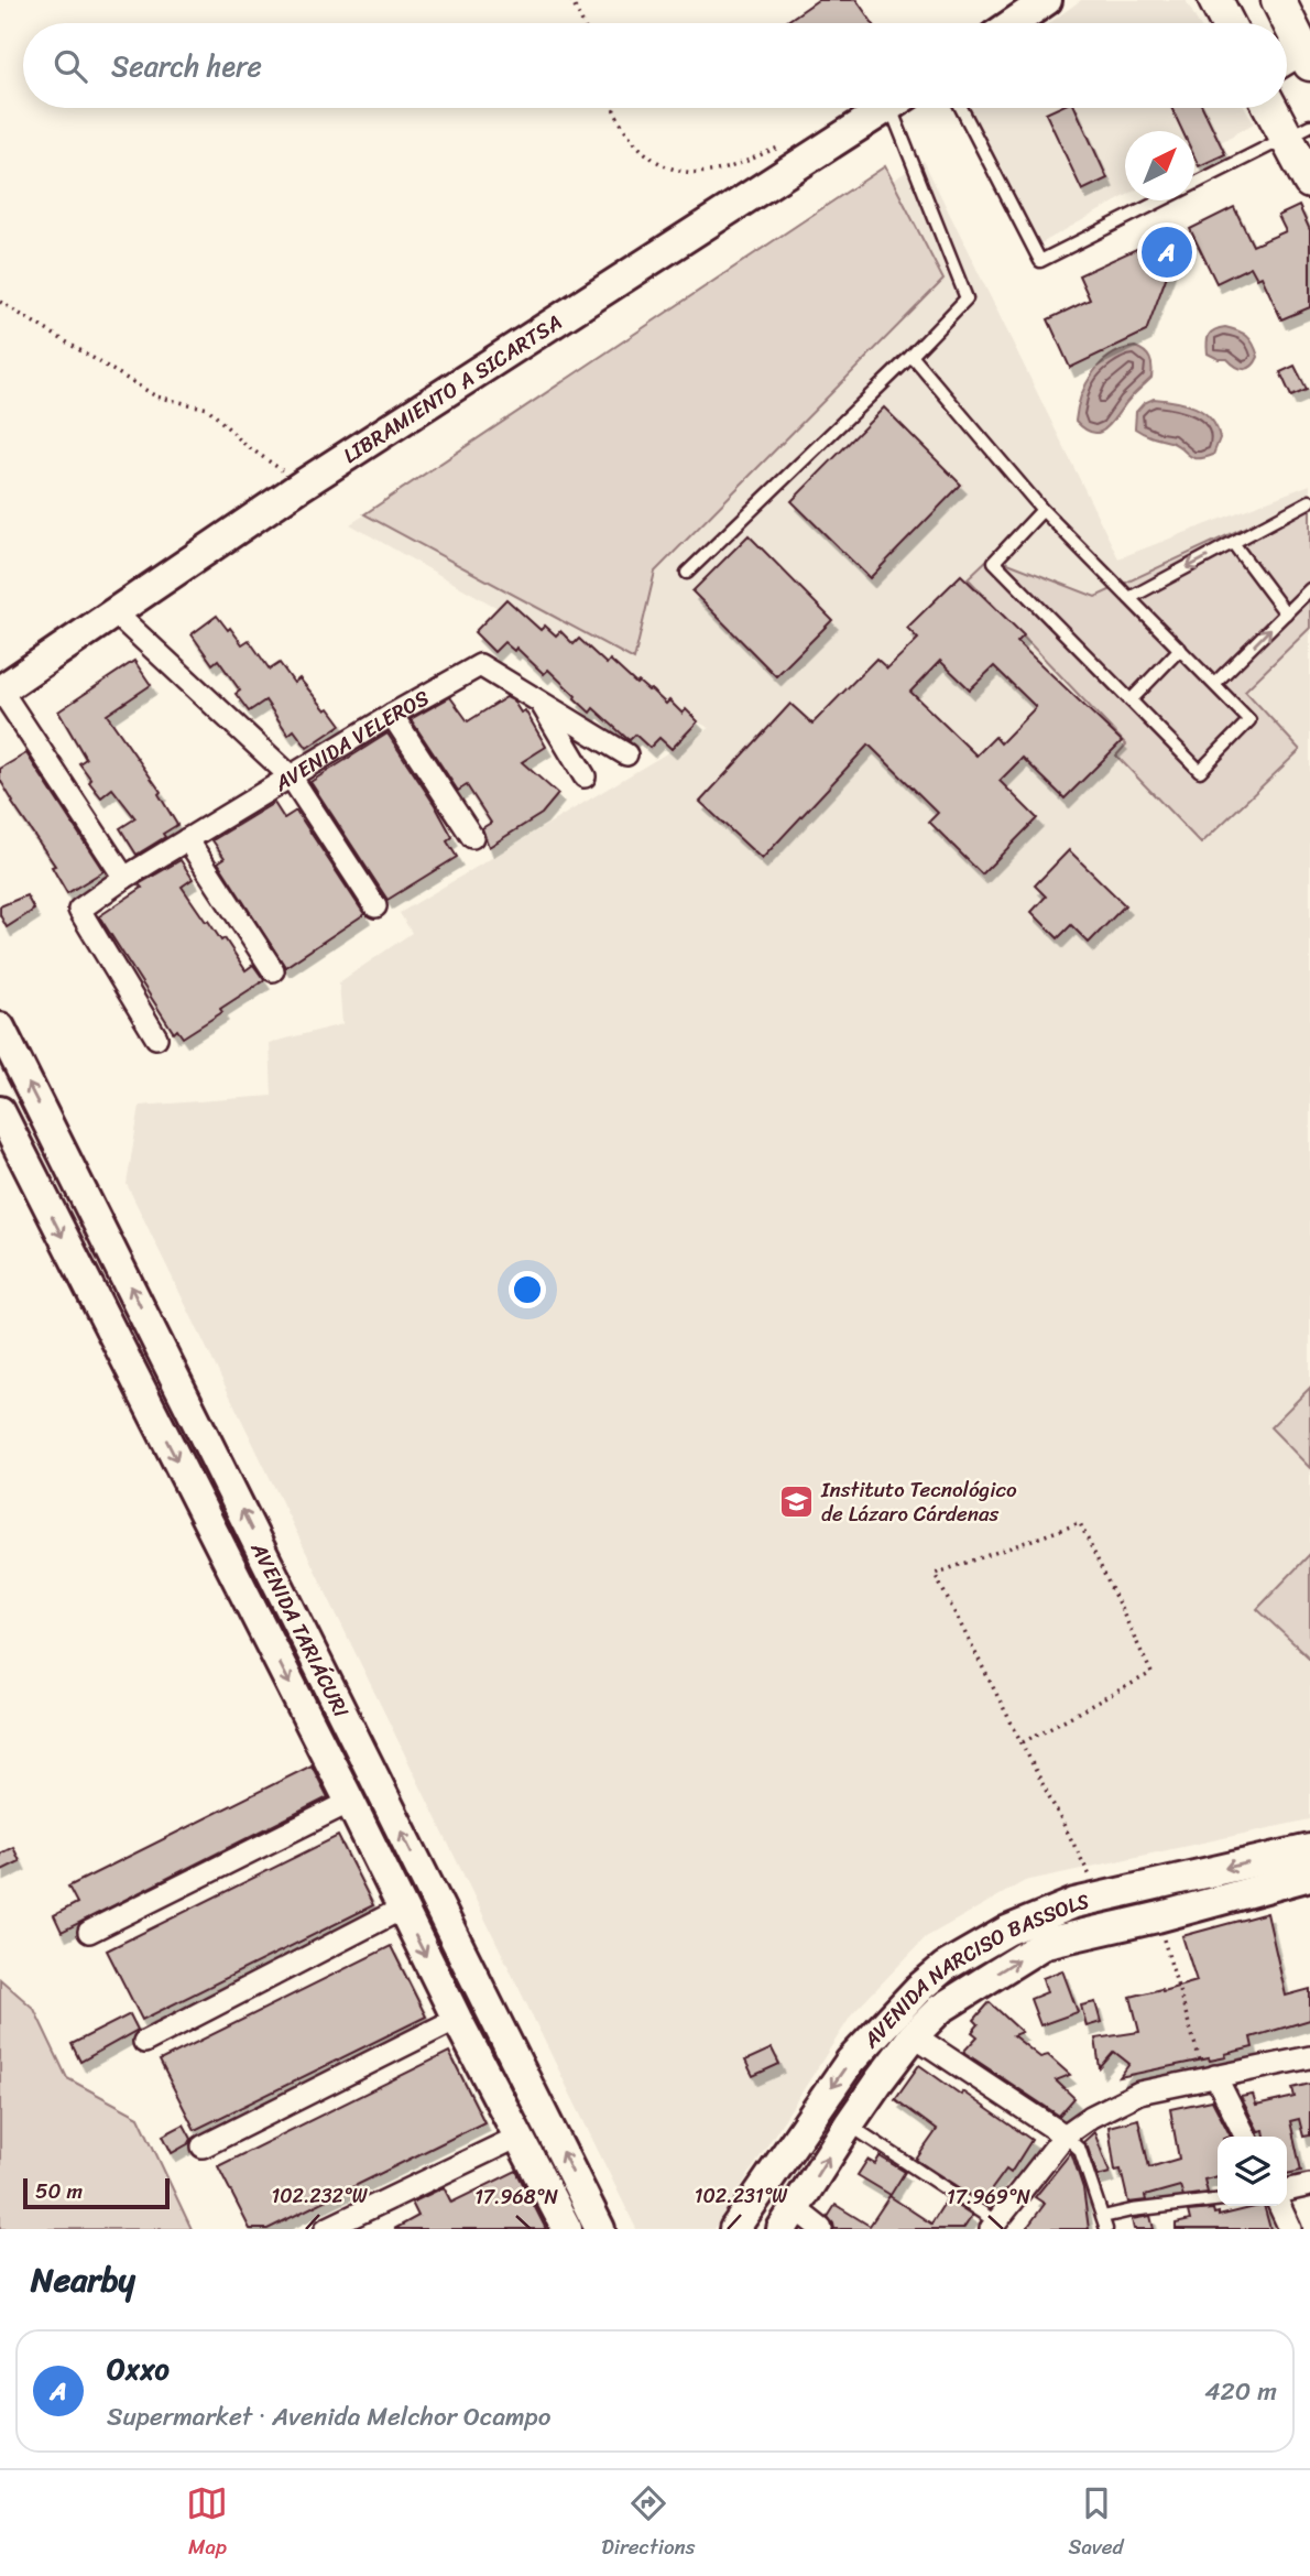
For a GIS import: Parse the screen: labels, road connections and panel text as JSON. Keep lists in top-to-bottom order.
{
  "streets": {
    "street": [
      "LIBRAMIENTO A SICARTSA",
      "AVENIDA VELEROS",
      "AVENIDA TARIÁCURI",
      "AVENIDA NARCISO BASSOLS"
    ]
  },
  "places": {
    "school or university": ["Instituto Tecnológico de Lázaro Cárdenas"]
  },
  "scale_bar": "50 m",
  "north": "top right",
  "page": {
    "search": "Search here",
    "pins": "A",
    "scale": "50 m",
    "heading": "Nearby",
    "list": [
      {
        "mark": "A",
        "name": "Oxxo",
        "note": "Supermarket · Avenida Melchor Ocampo",
        "value": "420 m"
      }
    ],
    "nav": ["Map", "Directions", "Saved"]
  },
  "coordinates": [
    "102.232°W",
    "102.231°W",
    "17.968°N",
    "17.969°N"
  ]
}
